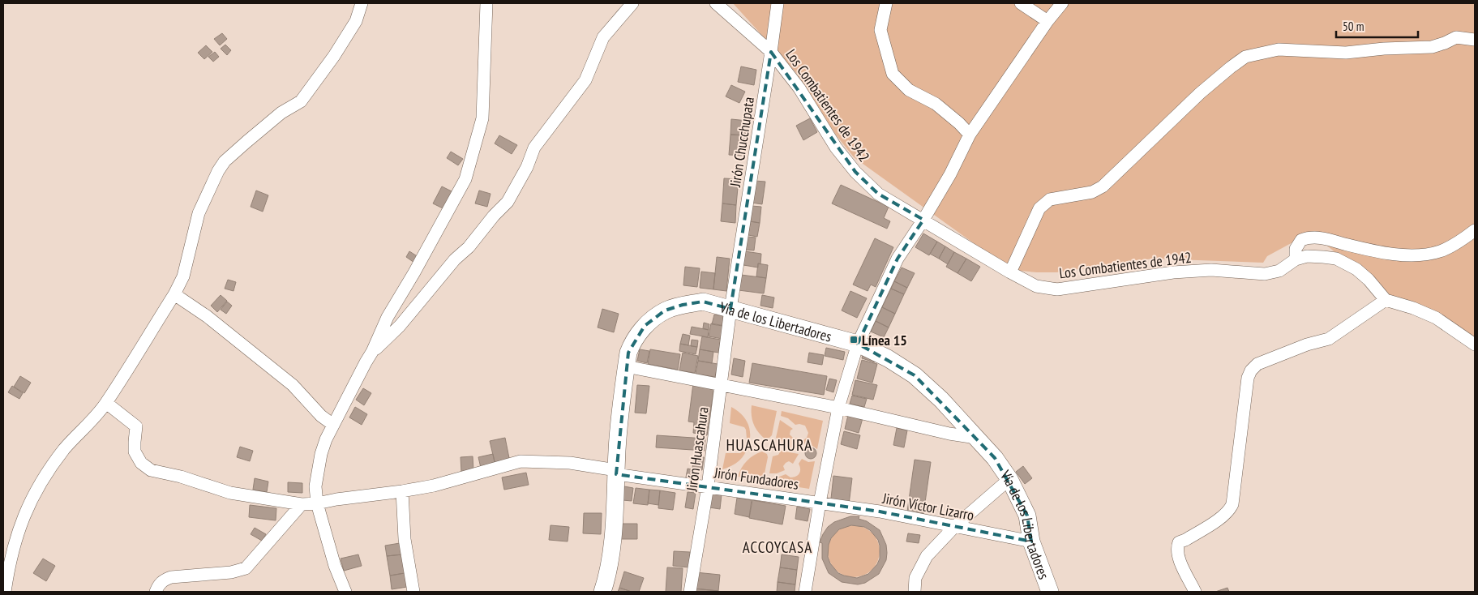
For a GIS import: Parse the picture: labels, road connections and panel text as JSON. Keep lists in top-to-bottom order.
{
  "streets": {
    "highway": ["Vía de los Libertadores"],
    "street": [
      "Los Combatientes de 1942",
      "Jirón Chucchupata",
      "Jirón Huascahura",
      "Jirón Fundadores",
      "Jirón Víctor Lizarro"
    ]
  },
  "crossings": [
    ["Los Combatientes de 1942", "Jirón Chucchupata"],
    ["Jirón Chucchupata", "Vía de los Libertadores"],
    ["Jirón Chucchupata", "Jirón Huascahura"],
    ["Vía de los Libertadores", "Jirón Huascahura"],
    ["Vía de los Libertadores", "Jirón Fundadores"],
    ["Vía de los Libertadores", "Jirón Víctor Lizarro"],
    ["Jirón Huascahura", "Jirón Fundadores"],
    ["Jirón Fundadores", "Jirón Víctor Lizarro"]
  ],
  "districts": ["HUASCAHURA", "ACCOYCASA"],
  "places": {
    "transit": ["Línea 15"]
  },
  "scale_bar": "50 m"
}
